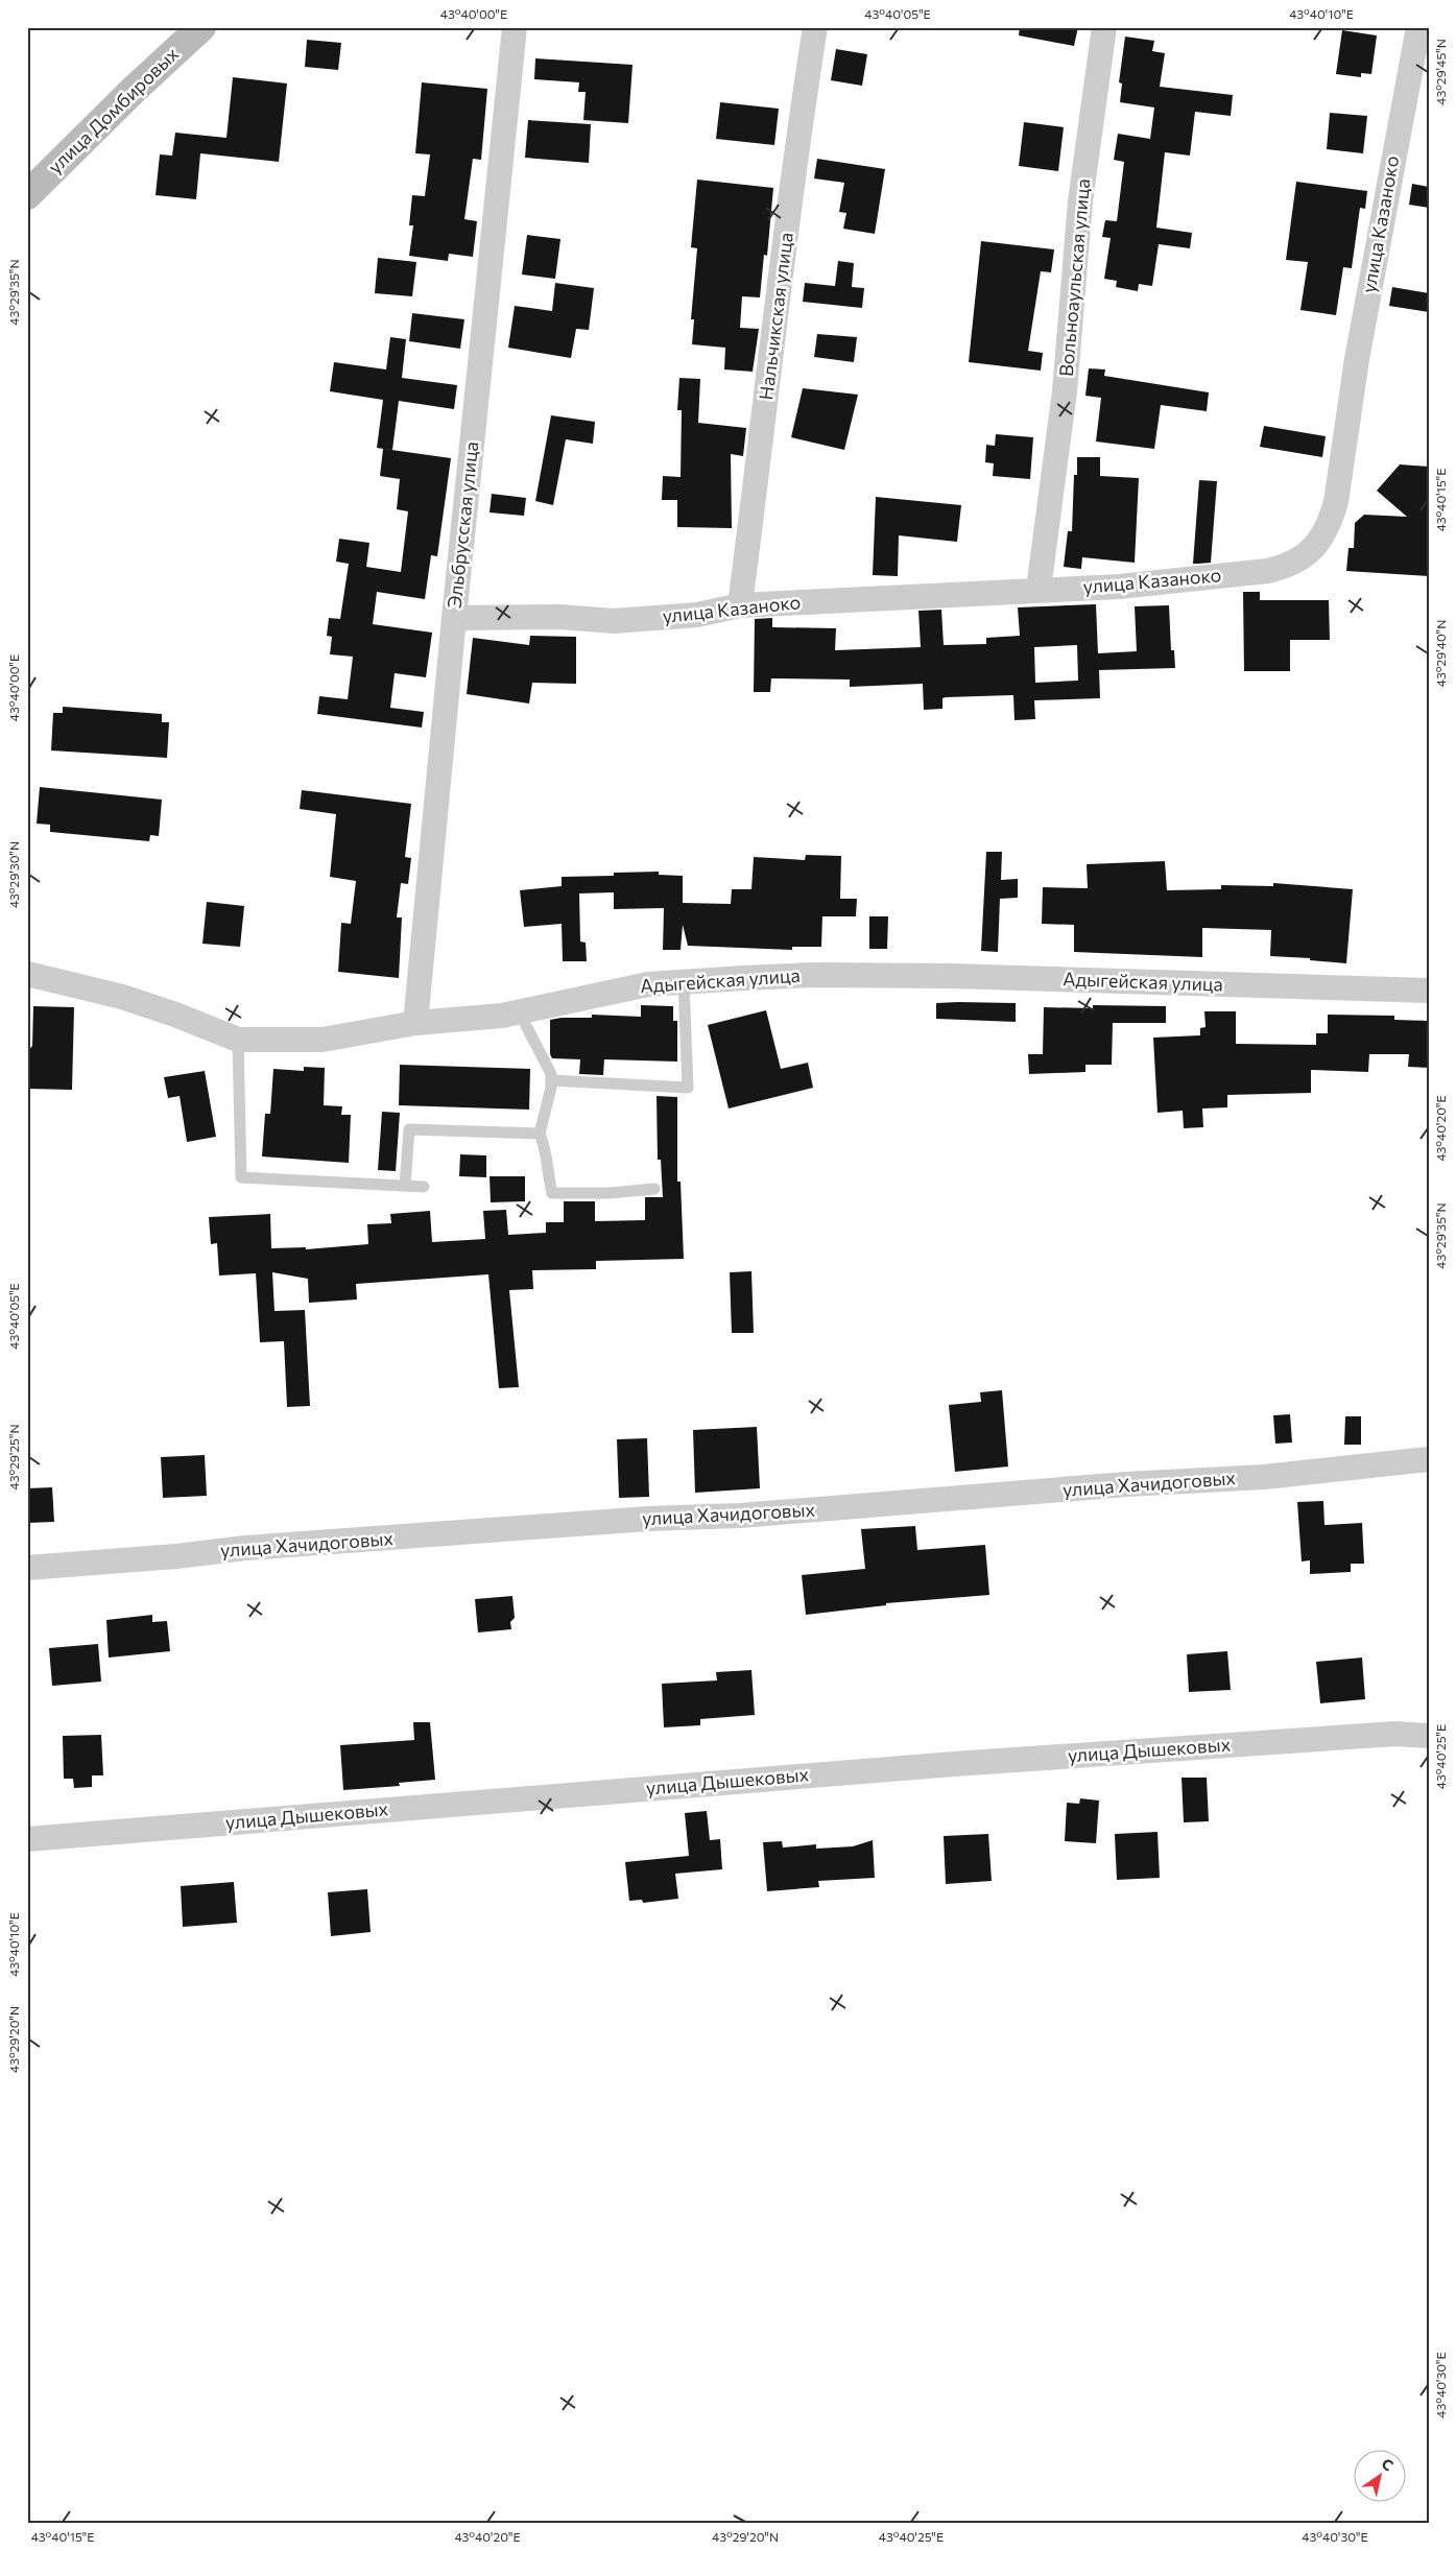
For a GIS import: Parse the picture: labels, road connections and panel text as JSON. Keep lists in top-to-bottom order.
{
  "streets": {
    "street": [
      "улица Домбировых",
      "улица Казаноко",
      "Вольноаульская улица",
      "Нальчикская улица",
      "Эльбрусская улица",
      "Адыгейская улица",
      "улица Хачидоговых",
      "улица Дышековых"
    ]
  },
  "crossings": [
    ["улица Казаноко", "Вольноаульская улица"],
    ["улица Казаноко", "Нальчикская улица"],
    ["улица Казаноко", "Эльбрусская улица"],
    ["Эльбрусская улица", "Адыгейская улица"]
  ],
  "north": "top right",
  "coordinates": [
    "43°40'00\"E",
    "43°40'05\"E",
    "43°40'10\"E",
    "43°29'45\"N",
    "43°29'35\"N",
    "43°40'15\"E",
    "43°29'40\"N",
    "43°29'30\"N",
    "43°40'20\"E",
    "43°29'25\"N",
    "43°40'25\"E",
    "43°29'20\"N",
    "43°40'30\"E"
  ]
}
